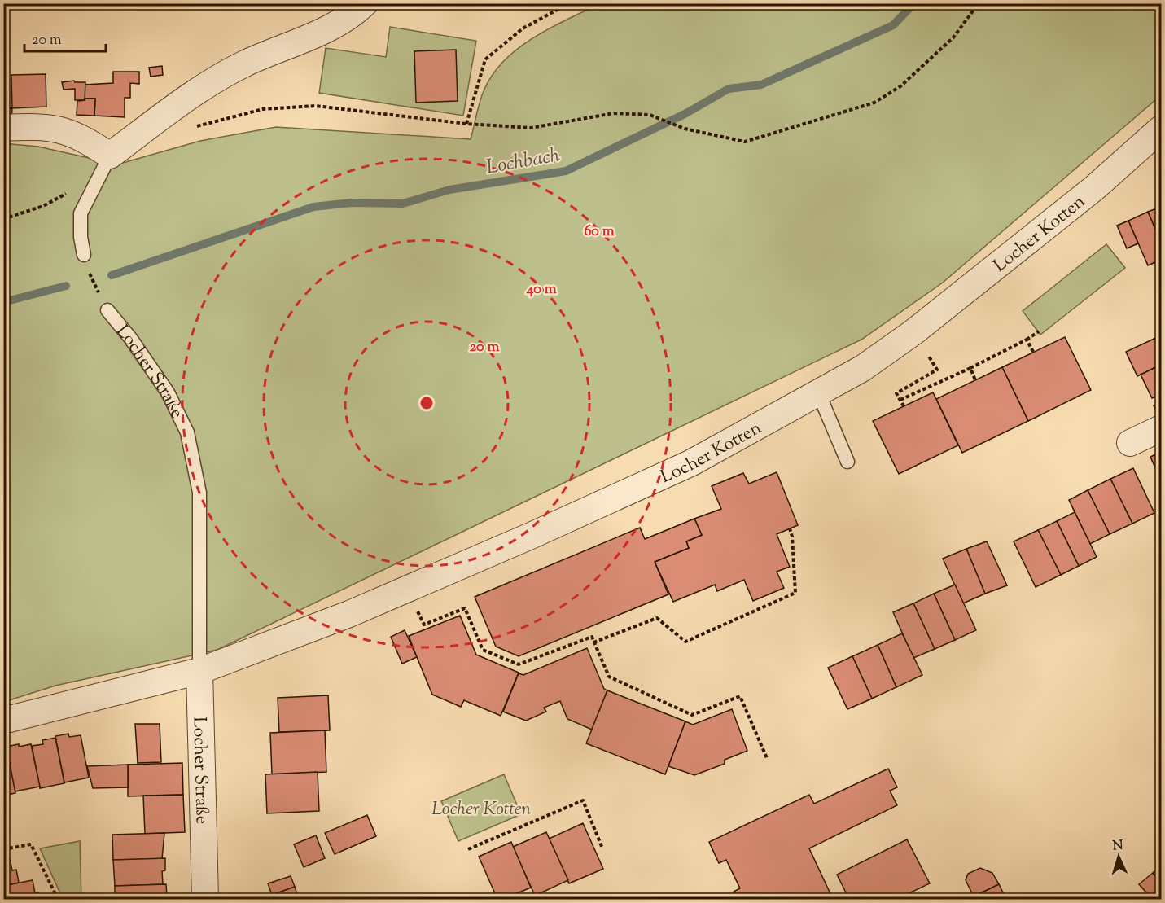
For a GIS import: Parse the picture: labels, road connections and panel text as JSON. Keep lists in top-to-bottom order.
{
  "streets": {
    "street": ["Locher Kotten", "Locher Straße"]
  },
  "crossings": [
    ["Locher Kotten", "Locher Straße"]
  ],
  "water": ["Lochbach"],
  "parks": ["Locher Kotten"],
  "scale_bar": "20 m",
  "north": "top",
  "rings": ["60 m", "40 m", "20 m"]
}
